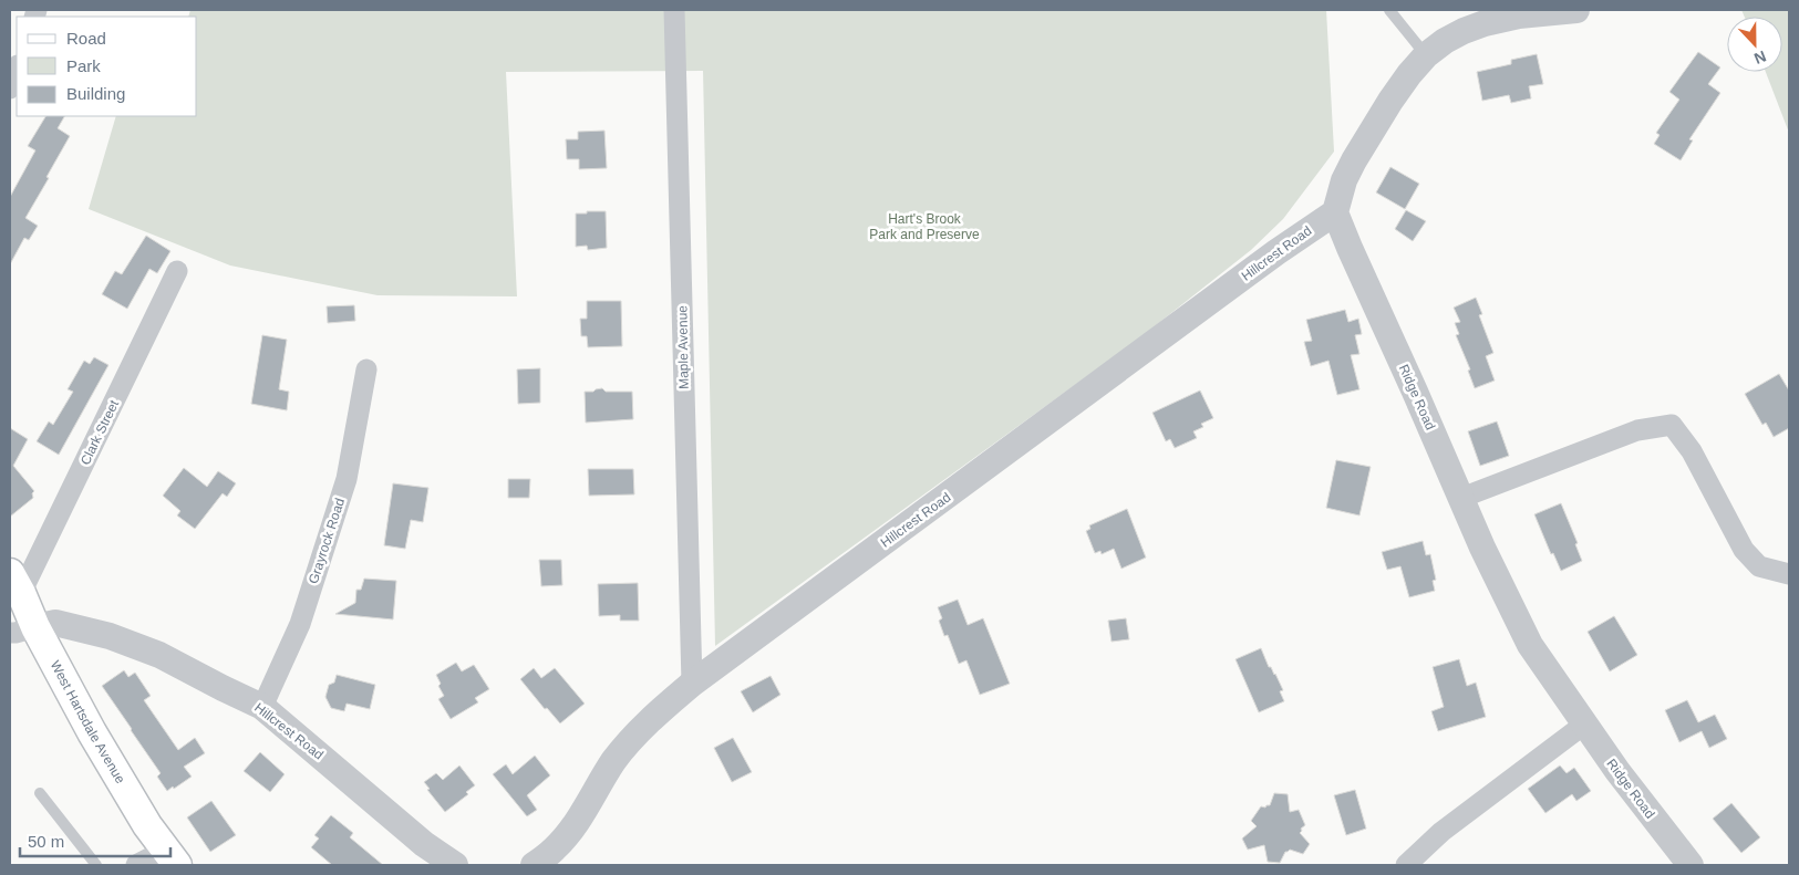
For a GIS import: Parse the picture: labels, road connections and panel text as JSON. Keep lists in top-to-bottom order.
{
  "streets": {
    "main road": ["West Hartsdale Avenue"],
    "street": [
      "Hillcrest Road",
      "Maple Avenue",
      "Ridge Road",
      "Clark Street",
      "Grayrock Road"
    ]
  },
  "crossings": [
    ["Hillcrest Road", "Maple Avenue"],
    ["Hillcrest Road", "Ridge Road"],
    ["Hillcrest Road", "Grayrock Road"],
    ["Hillcrest Road", "West Hartsdale Avenue"],
    ["Clark Street", "West Hartsdale Avenue"]
  ],
  "parks": ["Hart's Brook Park and Preserve"],
  "legend": ["Road", "Park", "Building"],
  "scale_bar": "50 m",
  "north": "bottom"
}
